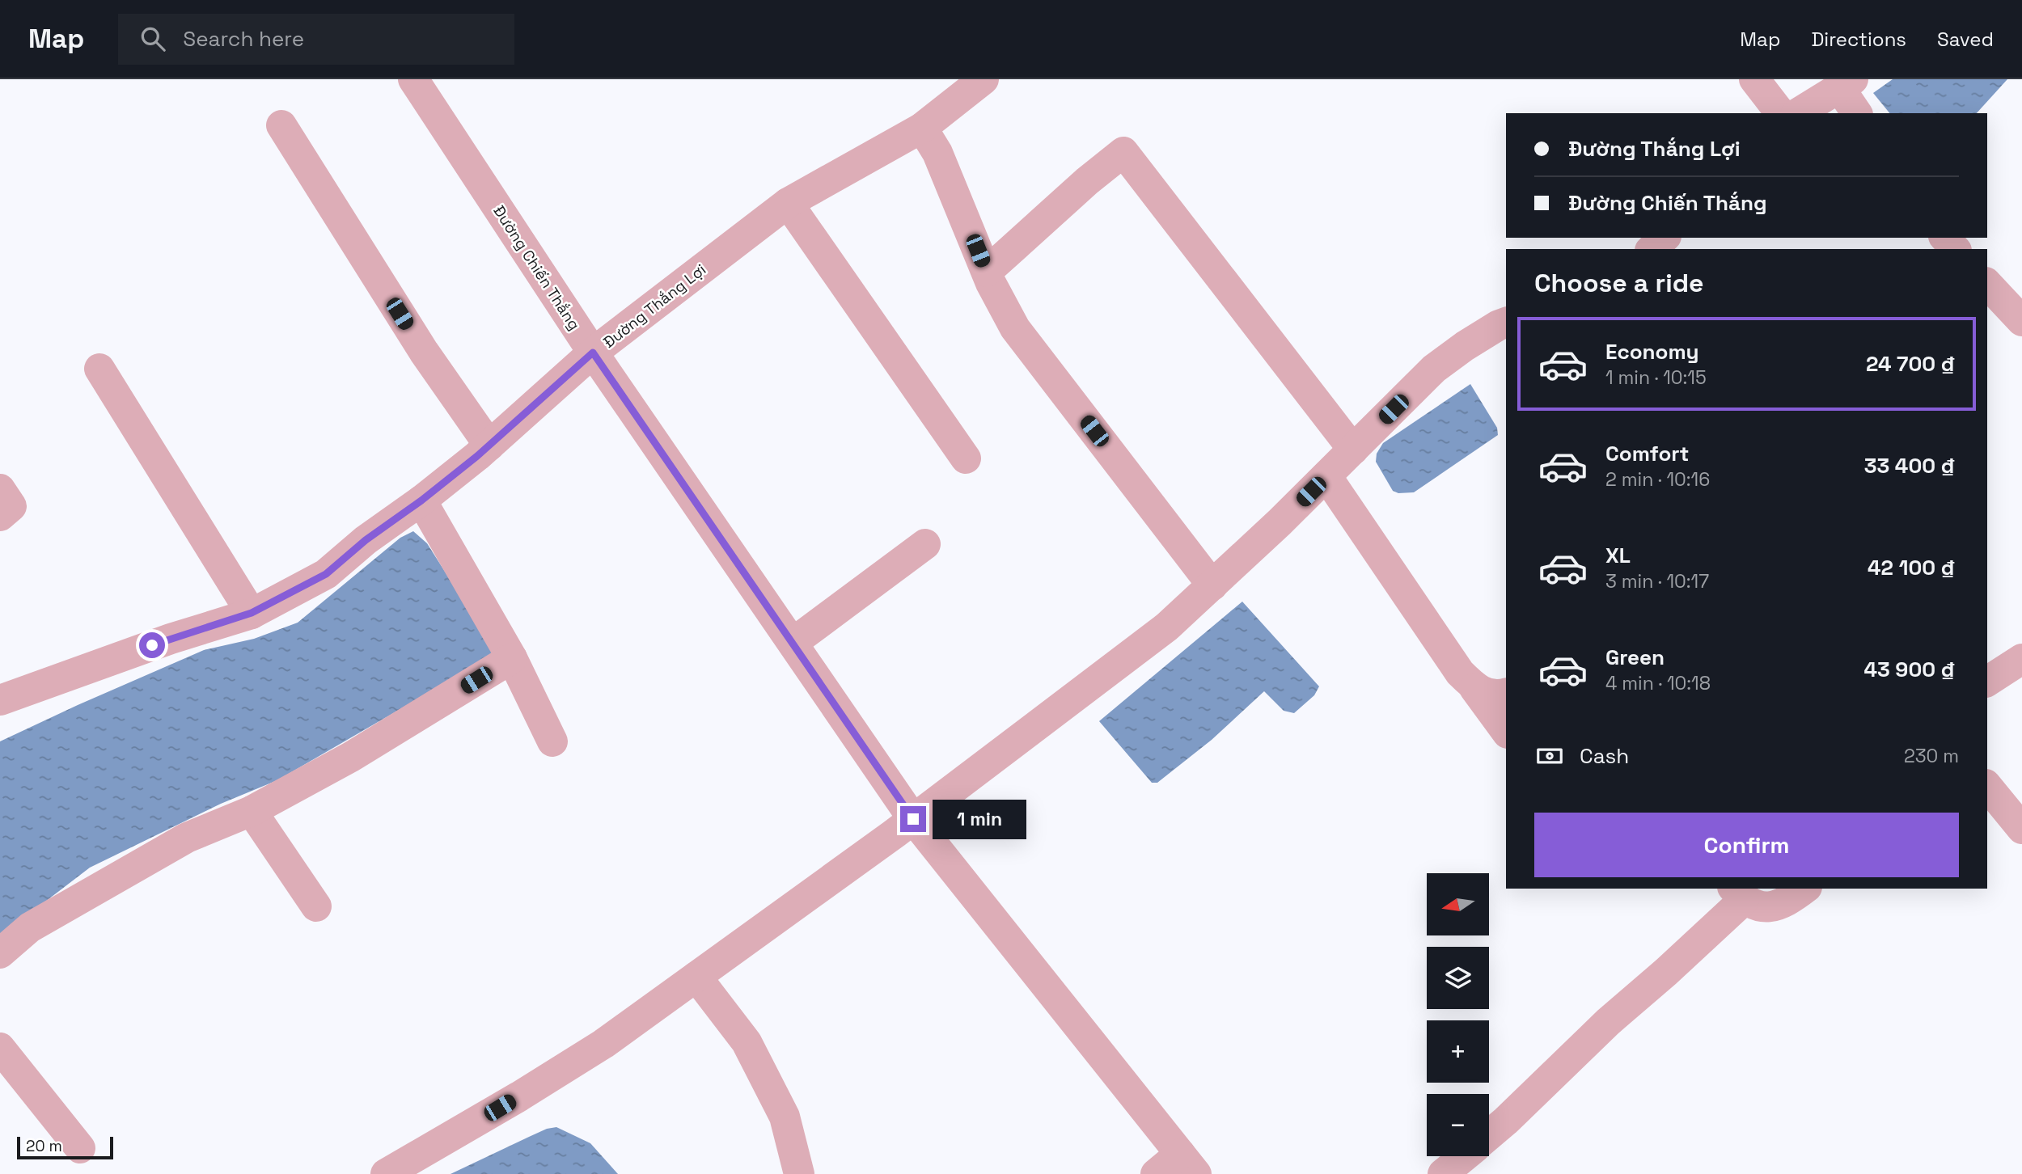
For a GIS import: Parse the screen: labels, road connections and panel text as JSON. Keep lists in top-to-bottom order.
{
  "streets": {
    "street": ["Đường Chiến Thắng", "Đường Thắng Lợi"]
  },
  "crossings": [
    ["Đường Chiến Thắng", "Đường Thắng Lợi"]
  ],
  "scale_bar": "20 m",
  "north": "left",
  "page": {
    "header": "Map",
    "search": "Search here",
    "nav": ["Map", "Directions", "Saved"],
    "banner": ["Đường Thắng Lợi", "Đường Chiến Thắng"],
    "heading": "Choose a ride",
    "list": [
      {
        "name": "Economy",
        "note": "1 min · 10:15",
        "value": "24 700 ₫"
      },
      {
        "name": "Comfort",
        "note": "2 min · 10:16",
        "value": "33 400 ₫"
      },
      {
        "name": "XL",
        "note": "3 min · 10:17",
        "value": "42 100 ₫"
      },
      {
        "name": "Green",
        "note": "4 min · 10:18",
        "value": "43 900 ₫"
      }
    ],
    "pay": ["Cash", "230 m"],
    "bubble": "1 min",
    "buttons": "Confirm",
    "map_buttons": ["+", "−"],
    "scale": "20 m"
  }
}
